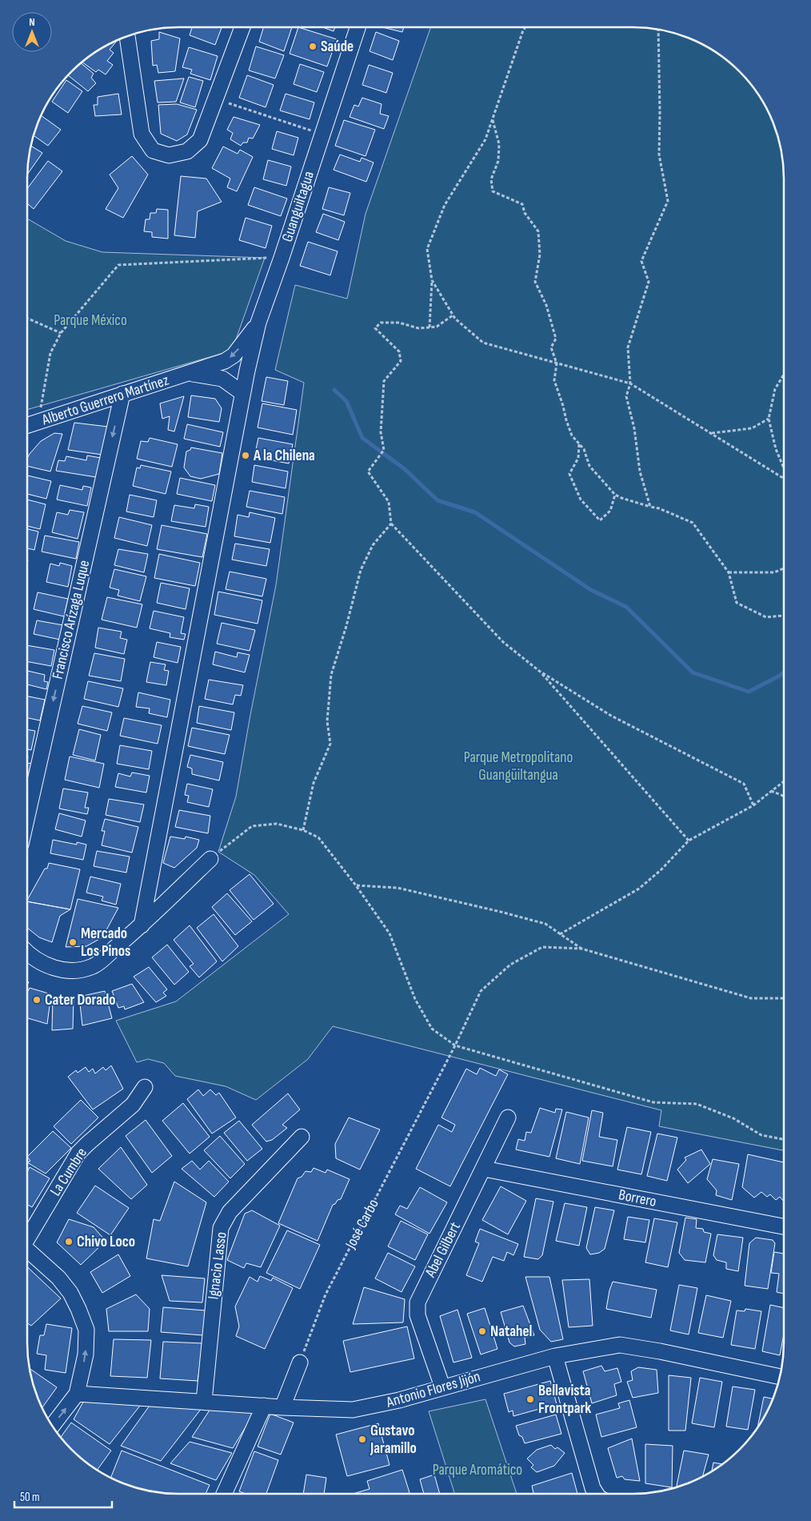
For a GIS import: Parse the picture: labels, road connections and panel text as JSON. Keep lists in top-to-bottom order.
{
  "streets": {
    "street": [
      "Guanguiltagua",
      "Alberto Guerrero Martínez",
      "Francisco Arízaga Luque",
      "La Cumbre",
      "Borrero",
      "Abel Gilbert",
      "Ignacio Lasso",
      "Antonio Flores Jijón"
    ],
    "path": ["José Carbo"]
  },
  "crossings": [
    ["Guanguiltagua", "Alberto Guerrero Martínez"],
    ["Alberto Guerrero Martínez", "Francisco Arízaga Luque"],
    ["Borrero", "Abel Gilbert"],
    ["Abel Gilbert", "Antonio Flores Jijón"],
    ["Ignacio Lasso", "Antonio Flores Jijón"]
  ],
  "one_way": ["Francisco Arízaga Luque"],
  "parks": ["Parque México", "Parque Metropolitano Guangüiltangua", "Parque Aromático"],
  "places": [
    "Saúde",
    "A la Chilena",
    "Mercado Los Pinos",
    "Cater Dorado",
    "Chivo Loco",
    "Natahel",
    "Bellavista Frontpark",
    "Gustavo Jaramillo"
  ],
  "scale_bar": "50 m",
  "north": "top"
}
